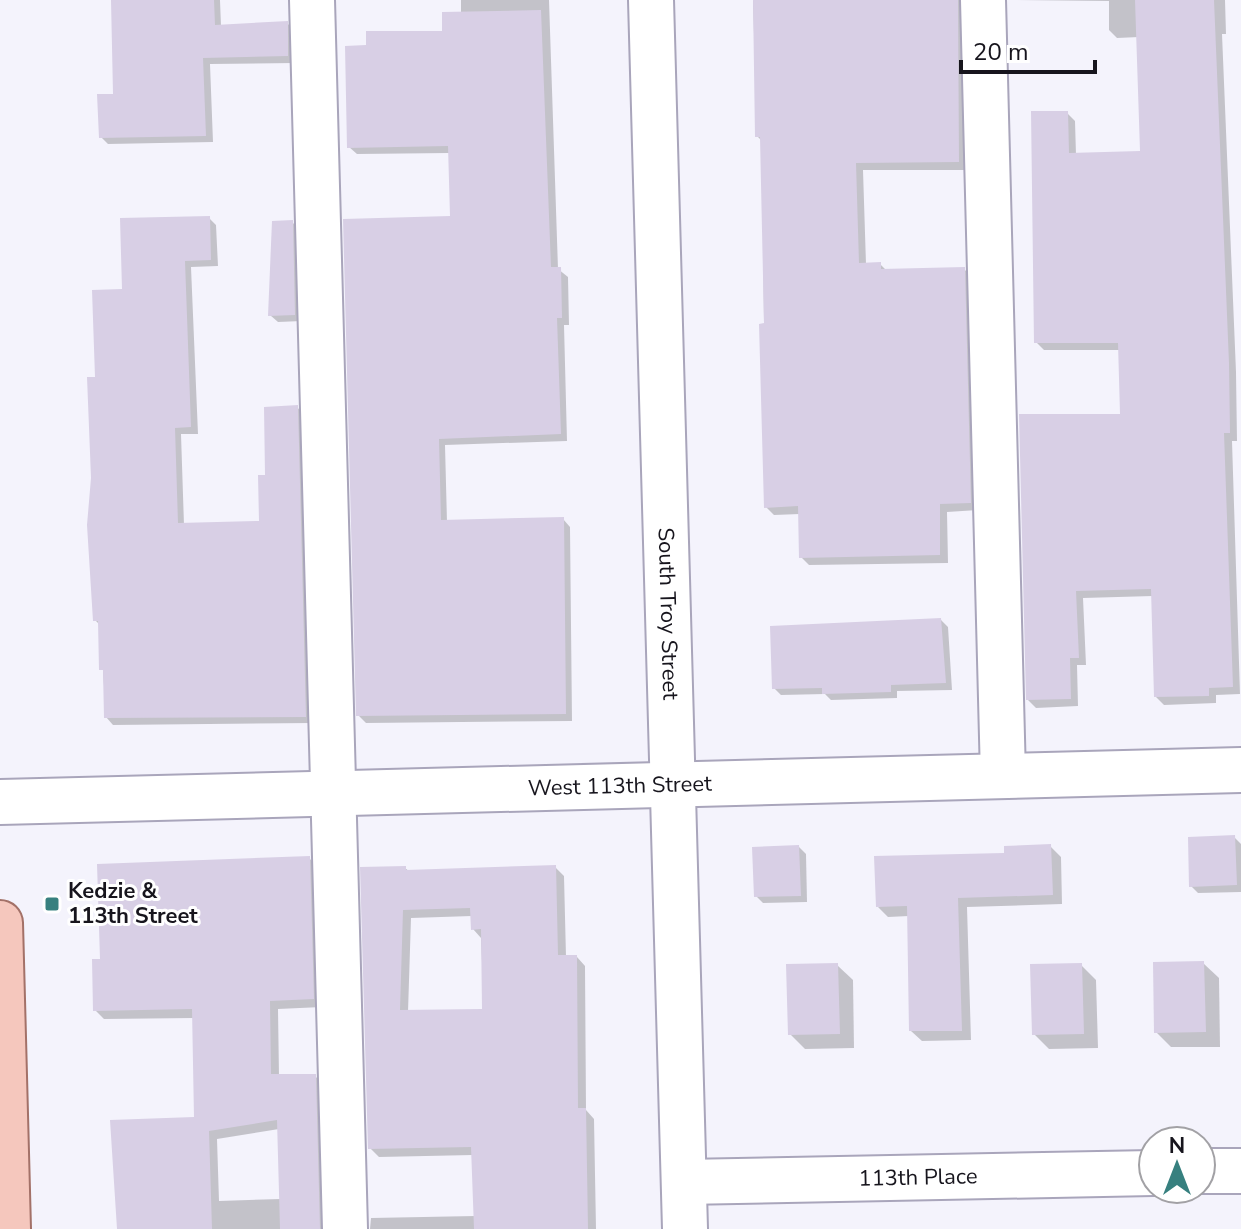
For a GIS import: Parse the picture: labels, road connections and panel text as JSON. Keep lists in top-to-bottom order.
{
  "streets": {
    "street": ["South Troy Street", "West 113th Street", "113th Place"]
  },
  "crossings": [
    ["South Troy Street", "West 113th Street"],
    ["South Troy Street", "113th Place"]
  ],
  "places": {
    "transit": ["Kedzie & 113th Street"]
  },
  "scale_bar": "20 m",
  "north": "top"
}
